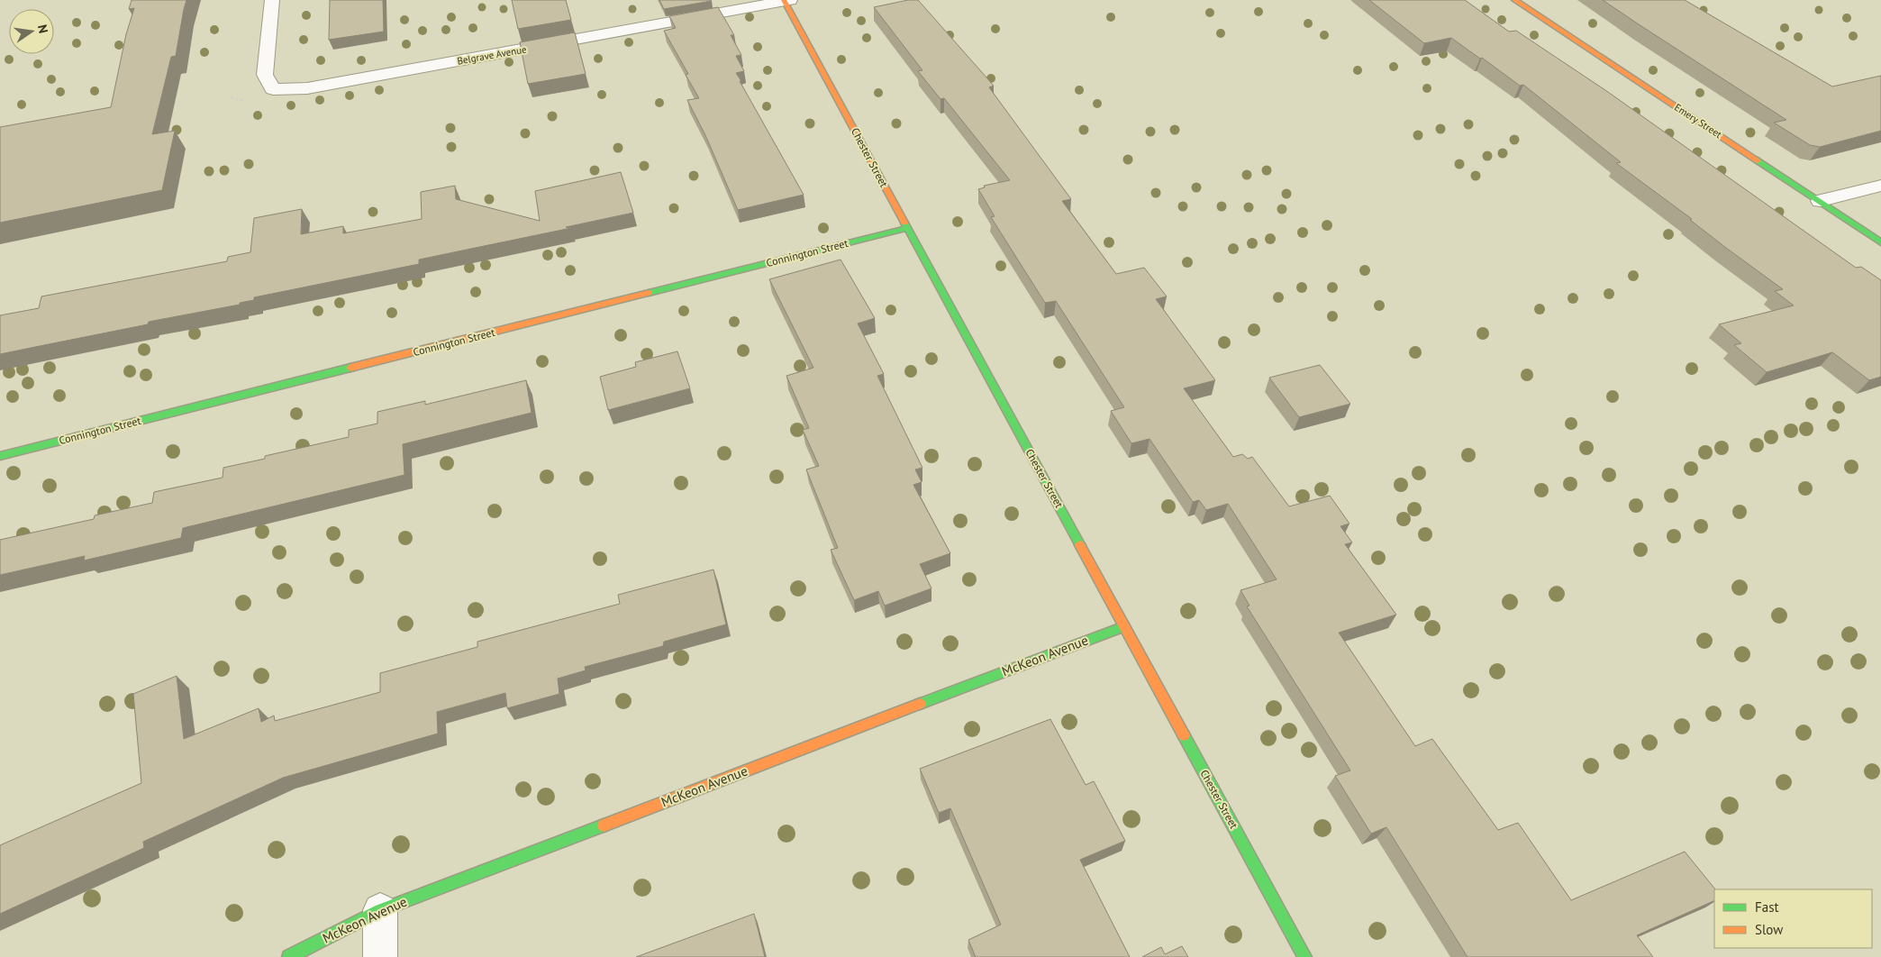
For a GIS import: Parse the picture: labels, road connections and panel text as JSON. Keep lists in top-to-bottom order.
{
  "streets": {
    "street": [
      "Belgrave Avenue",
      "Emery Street",
      "Chester Street",
      "Connington Street",
      "McKeon Avenue"
    ]
  },
  "crossings": [
    ["Belgrave Avenue", "Chester Street"],
    ["Chester Street", "Connington Street"],
    ["Chester Street", "McKeon Avenue"]
  ],
  "legend": ["Fast", "Slow"],
  "north": "right"
}
